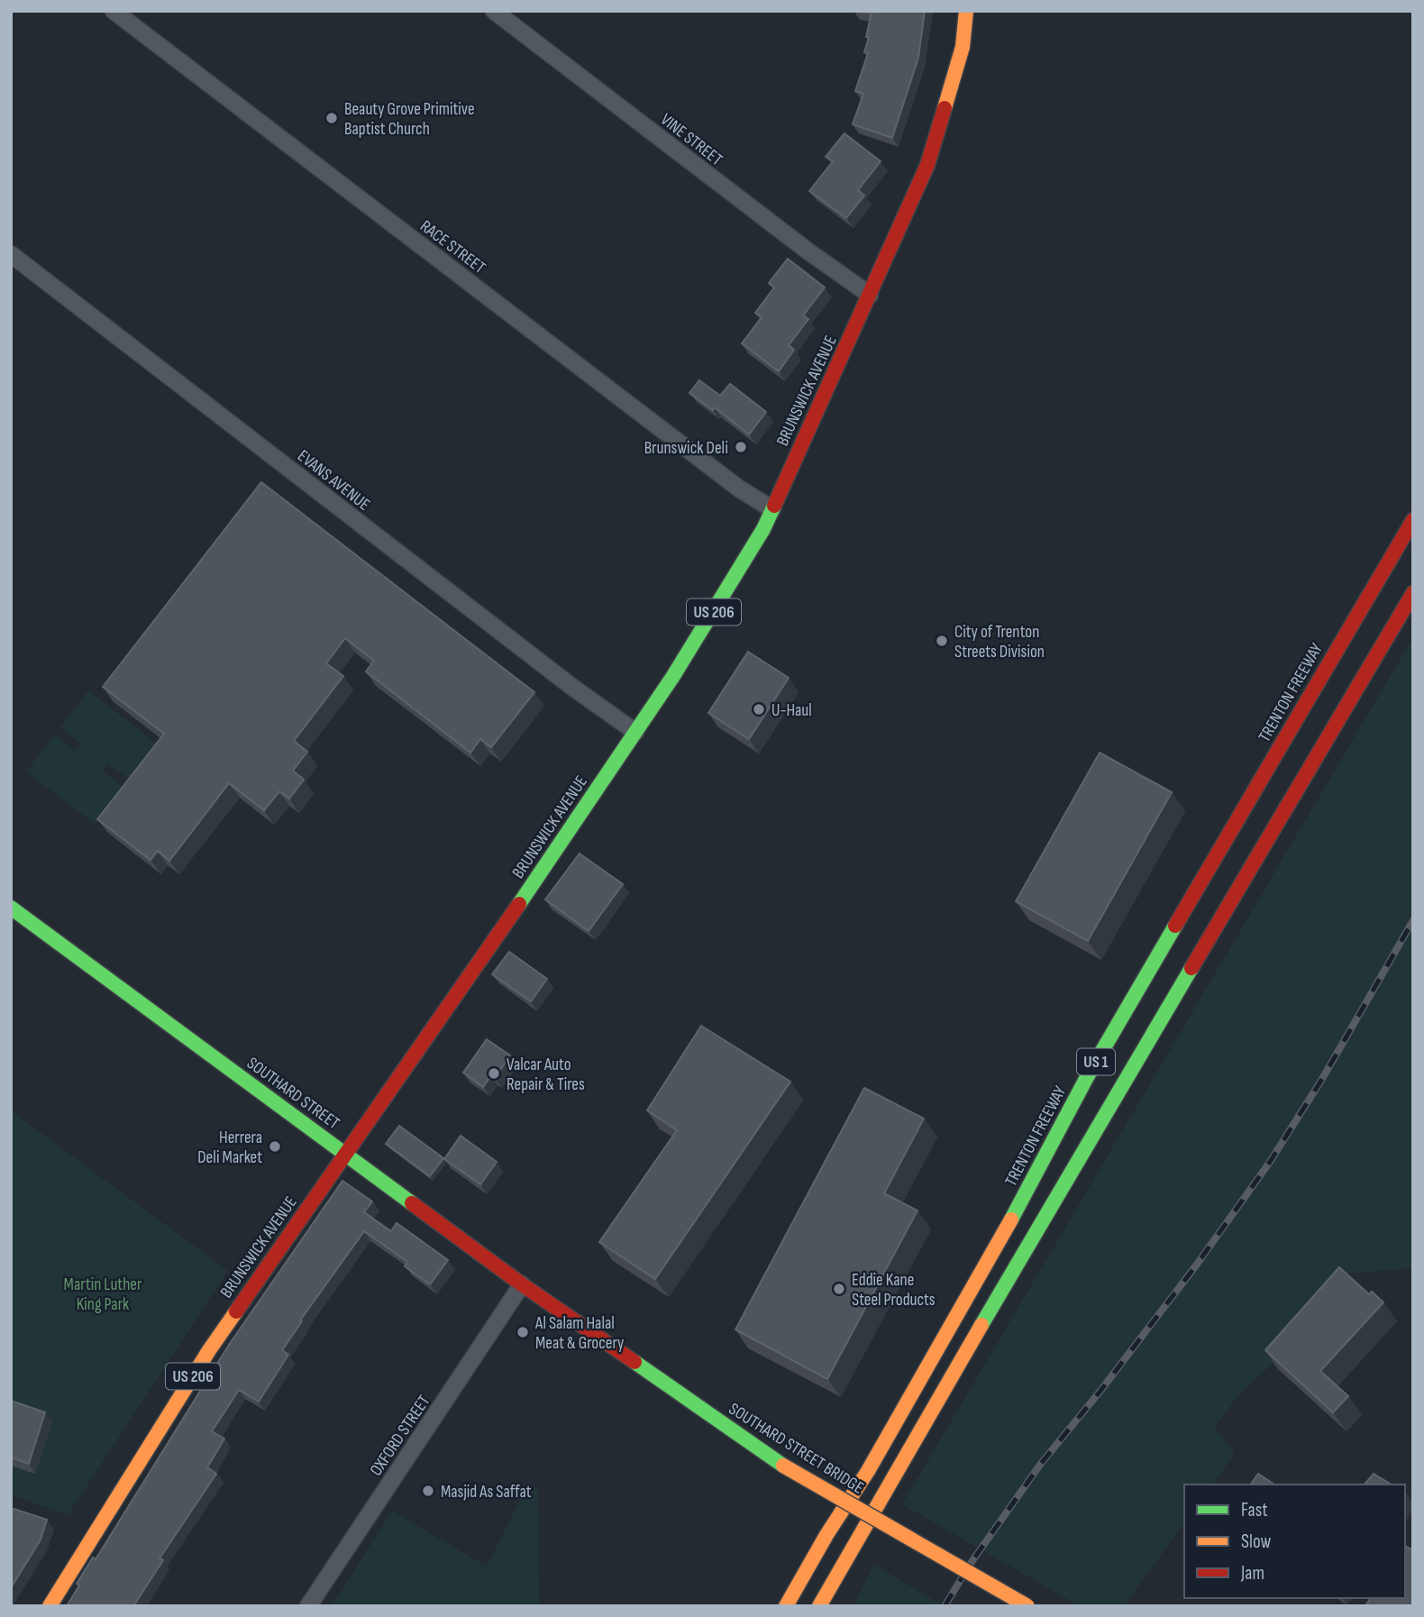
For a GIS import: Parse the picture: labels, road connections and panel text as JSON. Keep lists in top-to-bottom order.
{
  "streets": {
    "main road": [
      "BRUNSWICK AVENUE",
      "US 206",
      "TRENTON FREEWAY",
      "US 1",
      "SOUTHARD STREET",
      "SOUTHARD STREET BRIDGE"
    ],
    "street": [
      "VINE STREET",
      "RACE STREET",
      "EVANS AVENUE",
      "OXFORD STREET"
    ]
  },
  "crossings": [
    ["VINE STREET", "BRUNSWICK AVENUE"],
    ["RACE STREET", "BRUNSWICK AVENUE"],
    ["BRUNSWICK AVENUE", "EVANS AVENUE"],
    ["BRUNSWICK AVENUE", "SOUTHARD STREET"],
    ["SOUTHARD STREET", "OXFORD STREET"],
    ["SOUTHARD STREET", "SOUTHARD STREET BRIDGE"]
  ],
  "parks": ["Martin Luther King Park"],
  "places": [
    "Beauty Grove Primitive Baptist Church",
    "Brunswick Deli",
    "City of Trenton Streets Division",
    "U-Haul",
    "Valcar Auto Repair & Tires",
    "Herrera Deli Market",
    "Eddie Kane Steel Products",
    "Al Salam Halal Meat & Grocery",
    "Masjid As Saffat"
  ],
  "legend": ["Fast", "Slow", "Jam"]
}
